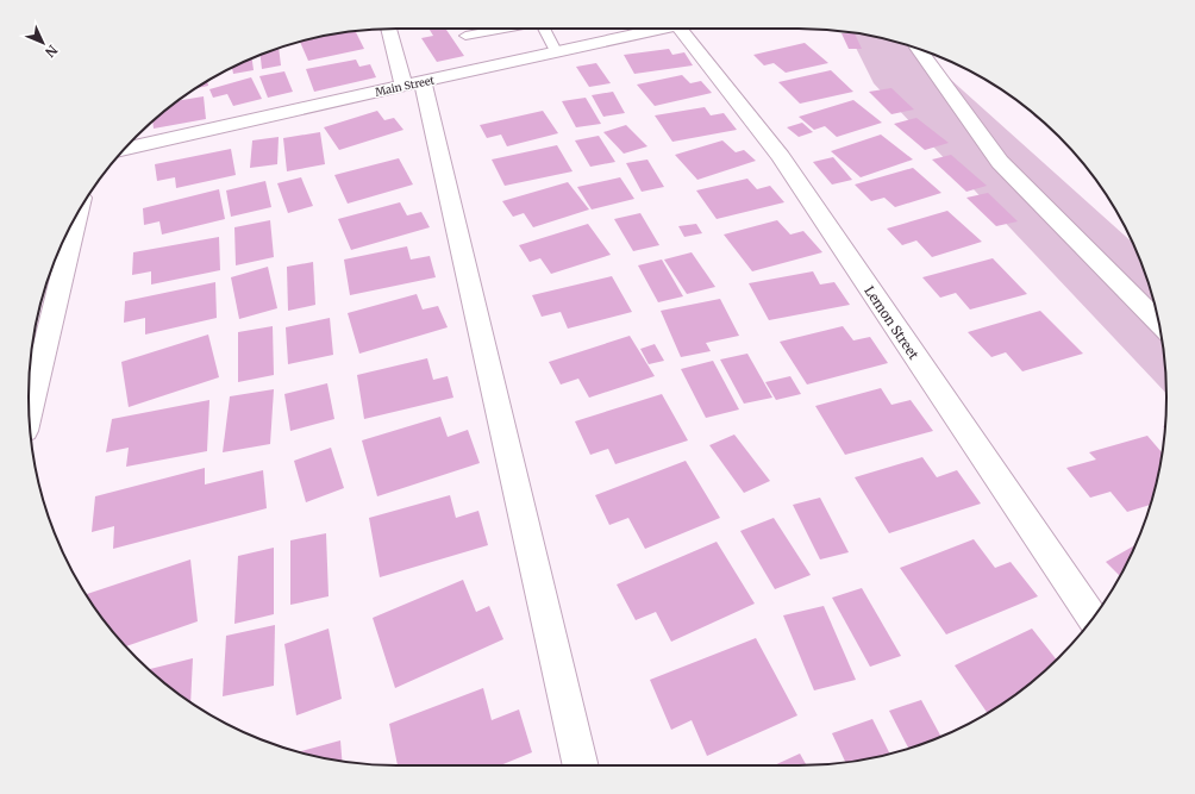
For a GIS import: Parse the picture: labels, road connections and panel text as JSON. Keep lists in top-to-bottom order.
{
  "streets": {
    "street": ["Main Street", "Lemon Street"]
  },
  "north": "bottom right"
}
